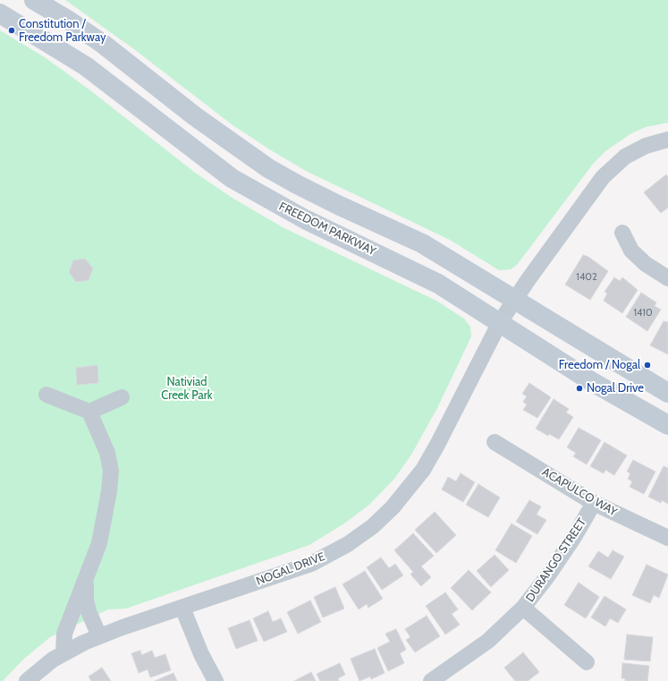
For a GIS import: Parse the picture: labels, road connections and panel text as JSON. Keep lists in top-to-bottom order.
{
  "streets": {
    "main road": ["FREEDOM PARKWAY"],
    "street": ["ACAPULCO WAY", "DURANGO STREET", "NOGAL DRIVE"]
  },
  "crossings": [
    ["FREEDOM PARKWAY", "NOGAL DRIVE"],
    ["ACAPULCO WAY", "DURANGO STREET"]
  ],
  "parks": ["Nativiad Creek Park"],
  "places": ["Constitution / Freedom Parkway", "Freedom / Nogal", "Nogal Drive"],
  "house_numbers": ["1402", "1410"]
}
